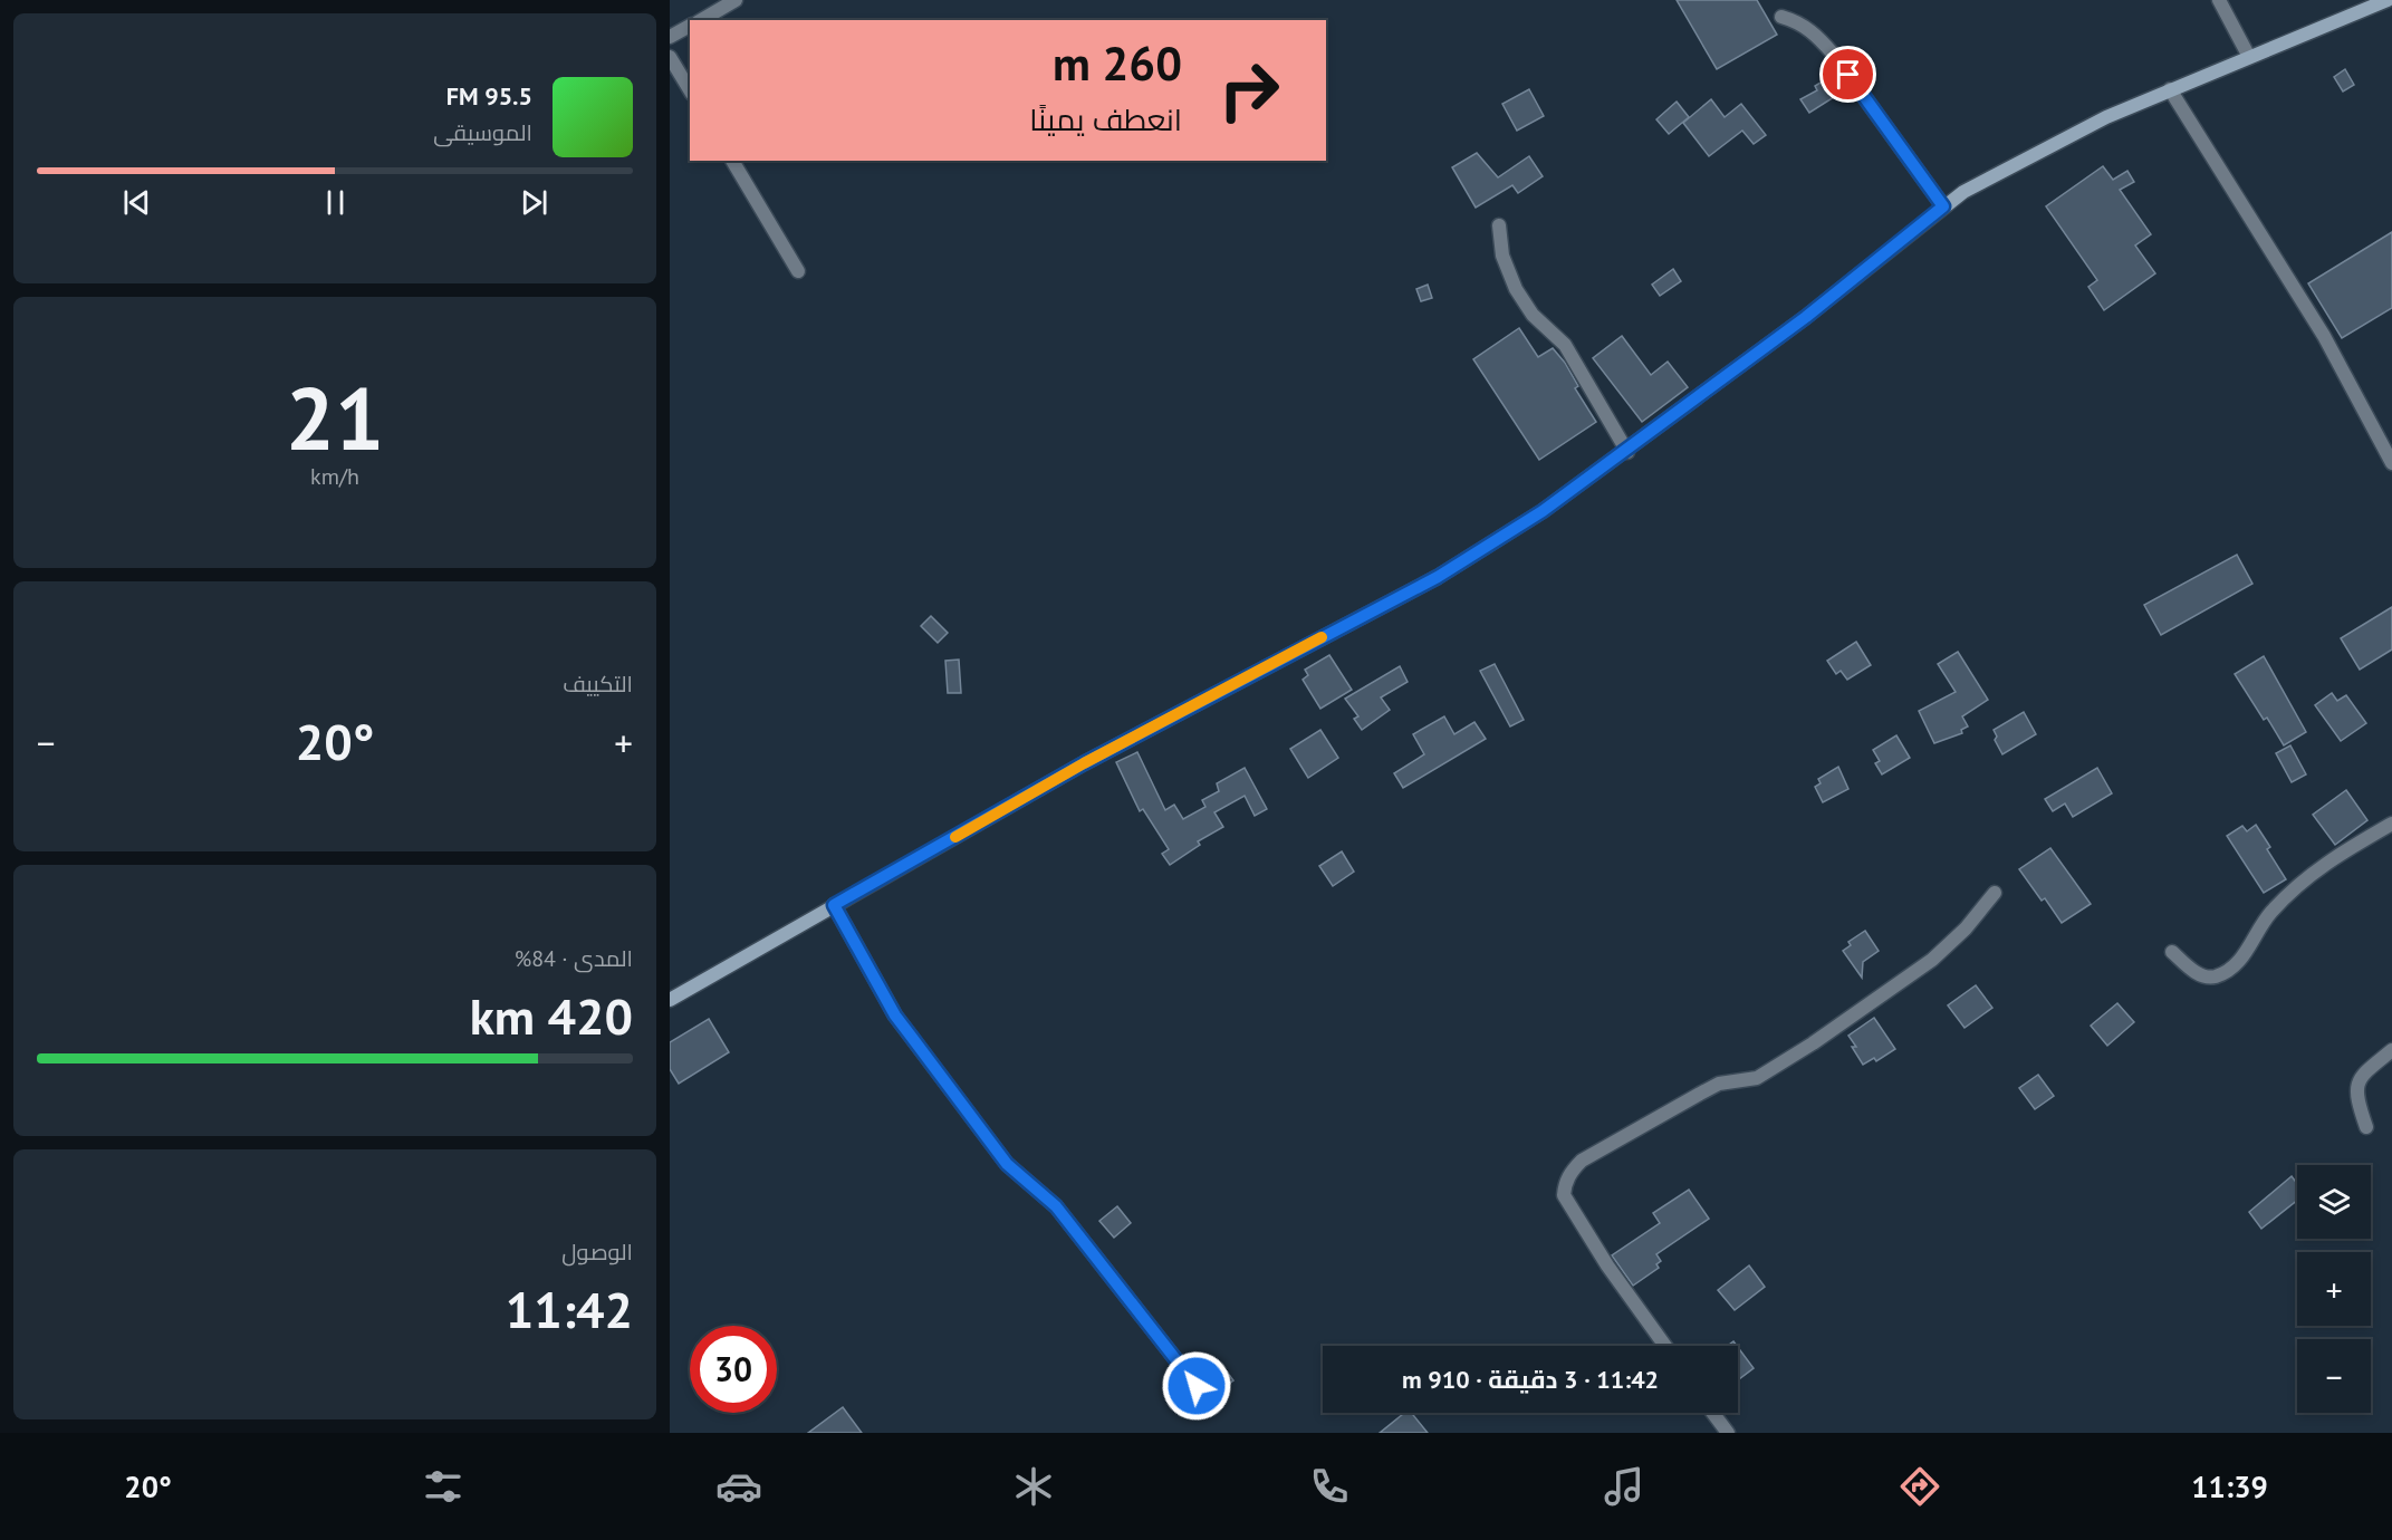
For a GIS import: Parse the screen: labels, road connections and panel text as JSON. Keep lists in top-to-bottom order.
{
  "page": {
    "turn": ["260 m", "انعطف يمينًا"],
    "song": ["95.5 FM", "الموسيقى"],
    "tile": [
      ["21", "km/h"],
      "التكييف",
      ["المدى · 84%", "420 km"],
      ["الوصول", "11:42"]
    ],
    "heat": ["−", "20°", "+"],
    "map_buttons": ["+", "−"],
    "limit": "30",
    "trip": "11:42 · 3 دقيقة · 910 m",
    "tabs": ["11:39", "20°"]
  }
}
